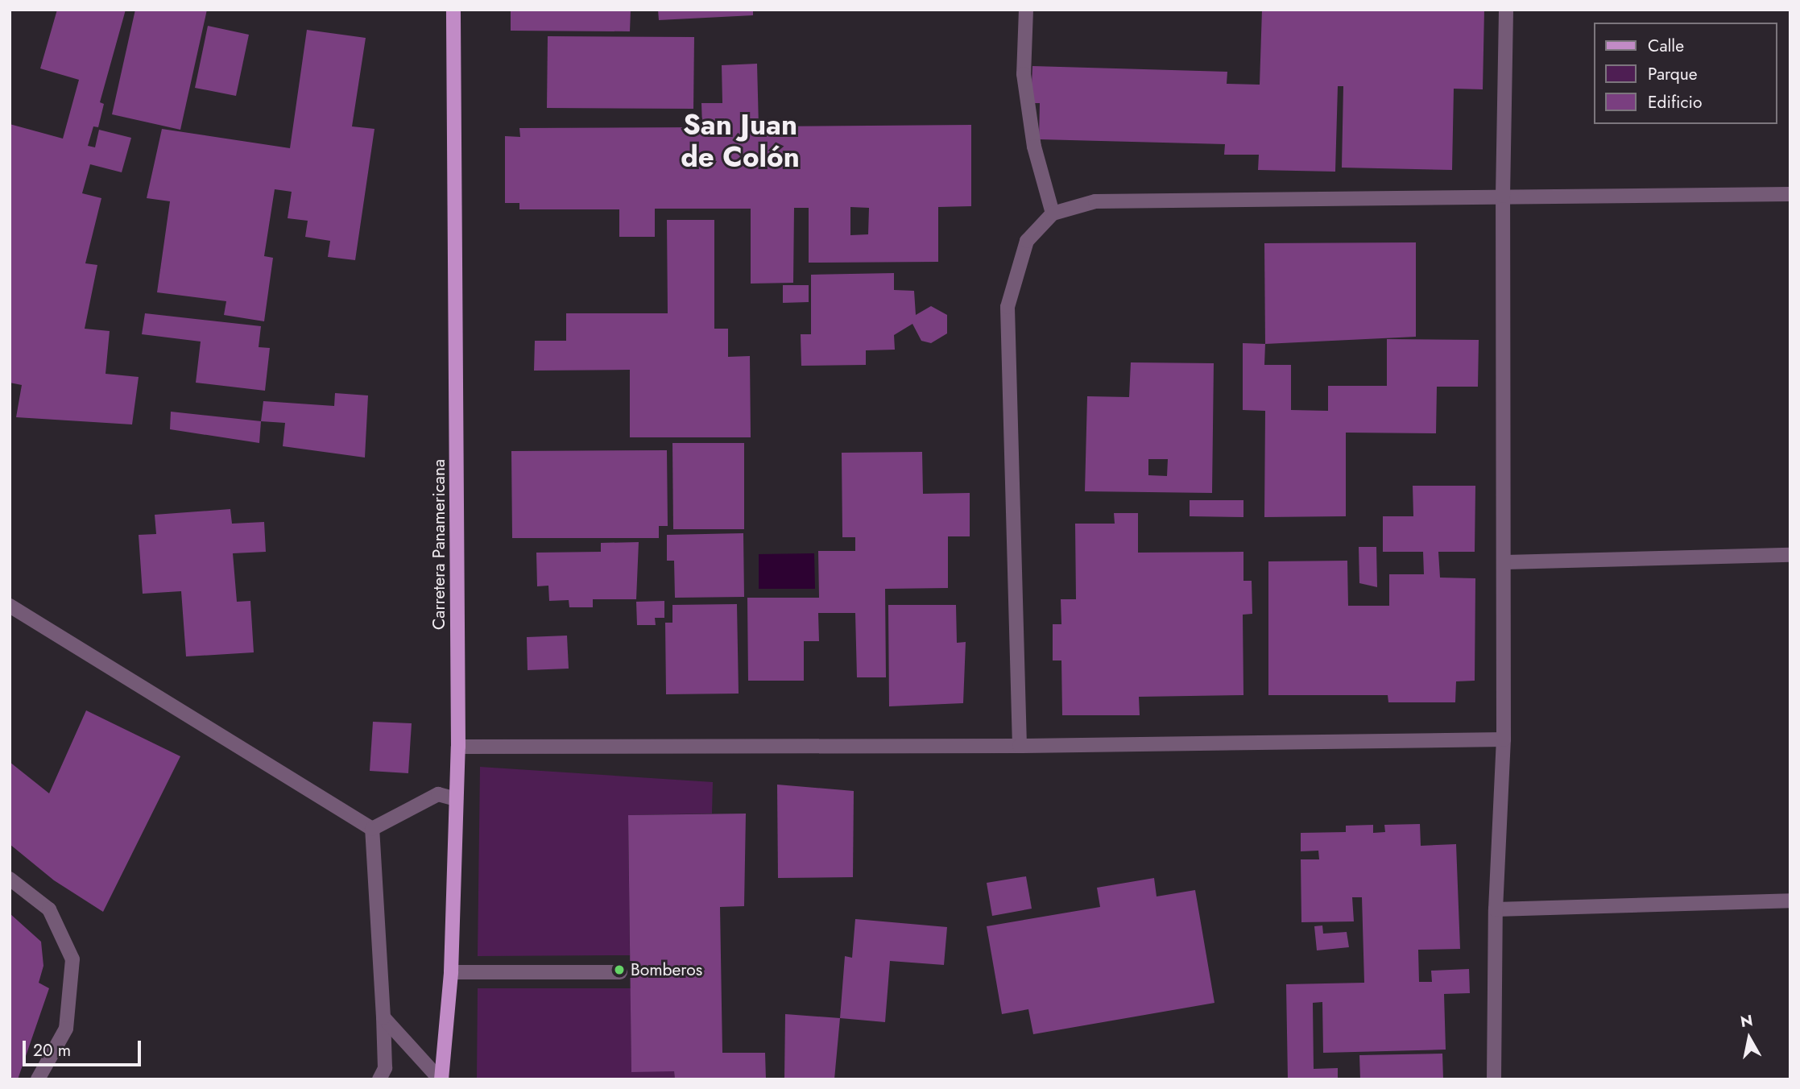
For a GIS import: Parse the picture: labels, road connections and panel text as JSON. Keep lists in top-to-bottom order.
{
  "streets": {
    "main road": ["Carretera Panamericana"]
  },
  "districts": ["San Juan de Colón"],
  "places": ["Bomberos"],
  "legend": ["Calle", "Parque", "Edificio"],
  "scale_bar": "20 m",
  "north": "top"
}
